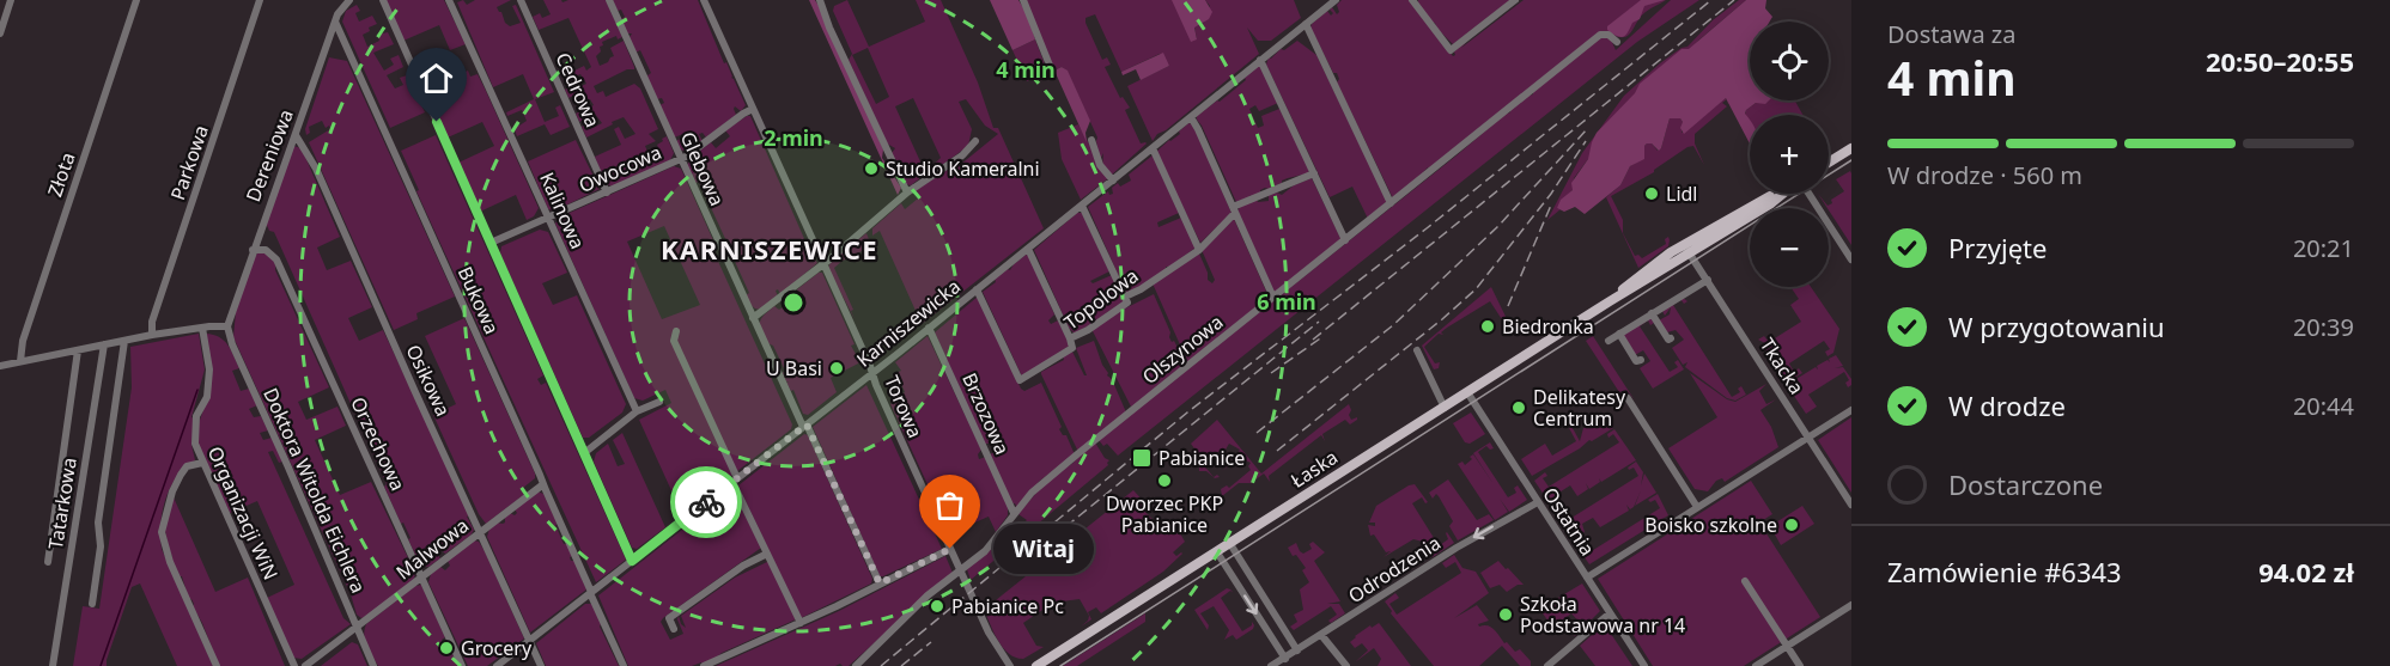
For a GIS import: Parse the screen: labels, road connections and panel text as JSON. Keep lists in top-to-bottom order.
{
  "streets": {
    "main road": ["Łaska"],
    "street": [
      "Cedrowa",
      "Dereniowa",
      "Parkowa",
      "Owocowa",
      "Glebowa",
      "Złota",
      "Kalinowa",
      "Topolowa",
      "Bukowa",
      "Karniszewicka",
      "Olszynowa",
      "Tkacka",
      "Osikowa",
      "Torowa",
      "Brzozowa",
      "Orzechowa",
      "Doktora Witolda Eichlera",
      "Tatarkowa",
      "Organizacji WiN",
      "Ostatnia",
      "Malwowa",
      "Odrodzenia"
    ]
  },
  "crossings": [
    ["Cedrowa", "Owocowa"],
    ["Dereniowa", "Bukowa"],
    ["Dereniowa", "Osikowa"],
    ["Dereniowa", "Orzechowa"],
    ["Dereniowa", "Doktora Witolda Eichlera"],
    ["Owocowa", "Glebowa"],
    ["Owocowa", "Kalinowa"],
    ["Owocowa", "Torowa"],
    ["Glebowa", "Karniszewicka"],
    ["Topolowa", "Karniszewicka"],
    ["Bukowa", "Karniszewicka"],
    ["Bukowa", "Malwowa"],
    ["Karniszewicka", "Osikowa"],
    ["Karniszewicka", "Torowa"],
    ["Karniszewicka", "Brzozowa"],
    ["Olszynowa", "Torowa"],
    ["Olszynowa", "Brzozowa"],
    ["Tkacka", "Łaska"],
    ["Osikowa", "Malwowa"],
    ["Orzechowa", "Malwowa"],
    ["Łaska", "Ostatnia"],
    ["Doktora Witolda Eichlera", "Malwowa"],
    ["Ostatnia", "Odrodzenia"]
  ],
  "one_way": ["Odrodzenia"],
  "districts": ["KARNISZEWICE"],
  "places": {
    "other": [
      "Studio Kameralni",
      "Lidl",
      "Biedronka",
      "U Basi",
      "Delikatesy Centrum",
      "Dworzec PKP Pabianice",
      "Boisko szkolne",
      "Witaj",
      "Pabianice Pc",
      "Szkoła Podstawowa nr 14",
      "Grocery"
    ],
    "transit": ["Pabianice"]
  },
  "page": {
    "heading": ["4 min", "Dostawa za", "20:50–20:55"],
    "panel": ["Zamówienie #6343", "94.02 zł"],
    "map_buttons": ["+", "−"],
    "bar": "W drodze · 560 m",
    "list": [
      ["Przyjęte", "20:21"],
      ["W przygotowaniu", "20:39"],
      ["W drodze", "20:44"],
      "Dostarczone"
    ],
    "bubble": "Witaj"
  },
  "rings": ["4 min", "2 min", "6 min"]
}
